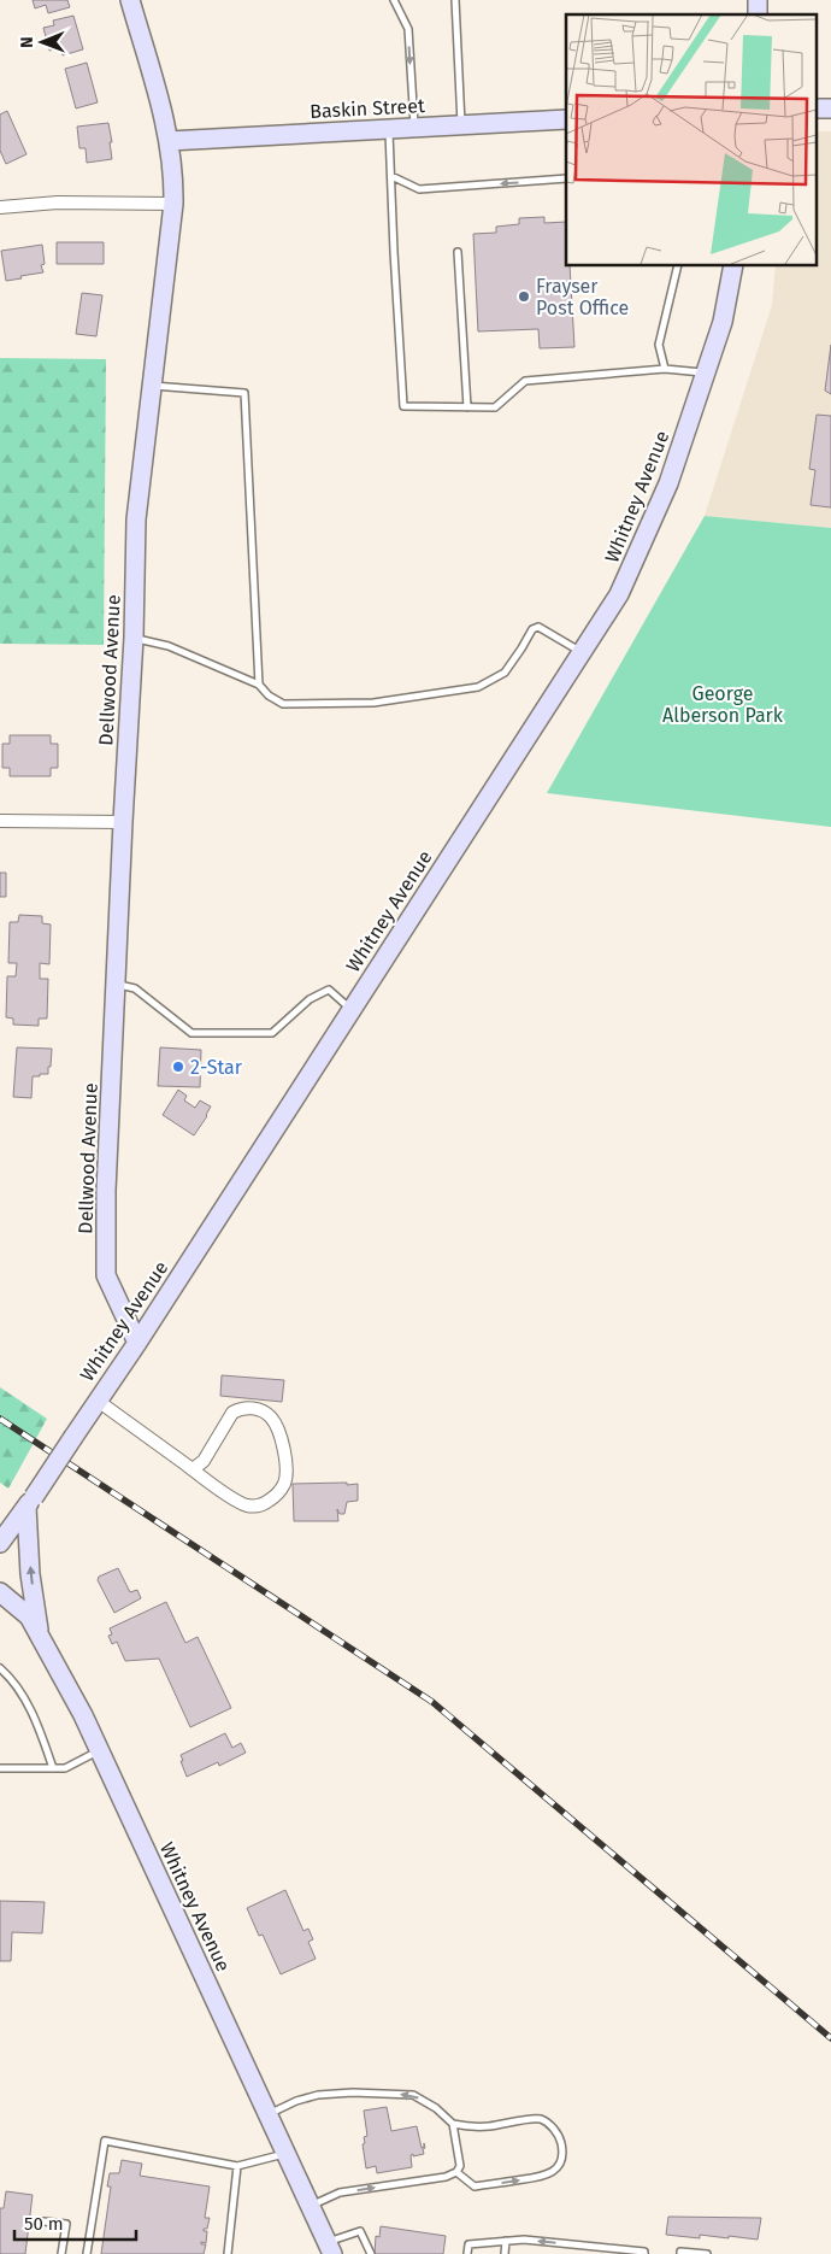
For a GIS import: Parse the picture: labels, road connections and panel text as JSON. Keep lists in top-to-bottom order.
{
  "streets": {
    "main road": ["Baskin Street", "Whitney Avenue", "Dellwood Avenue"]
  },
  "crossings": [
    ["Baskin Street", "Dellwood Avenue"],
    ["Whitney Avenue", "Dellwood Avenue"]
  ],
  "parks": ["George Alberson Park"],
  "places": ["Frayser Post Office", "2-Star"],
  "scale_bar": "50 m",
  "north": "left"
}
